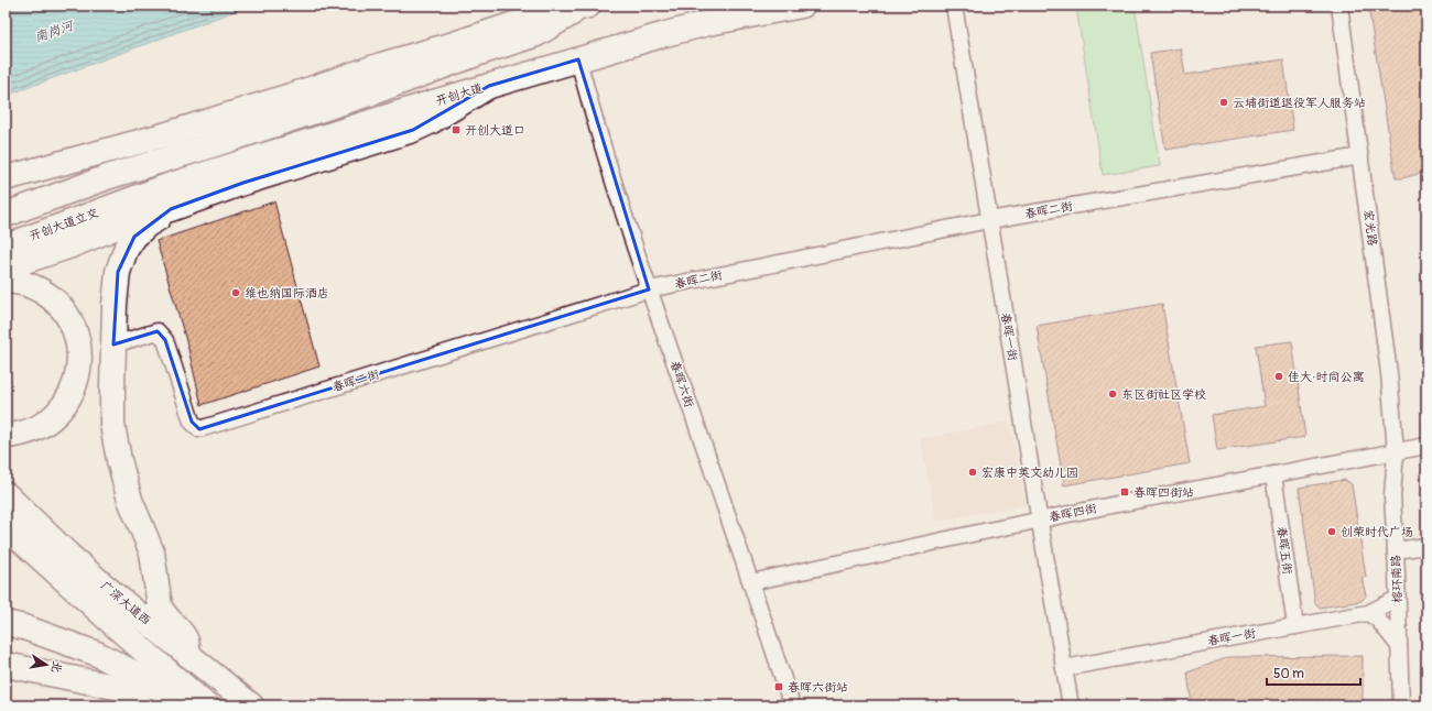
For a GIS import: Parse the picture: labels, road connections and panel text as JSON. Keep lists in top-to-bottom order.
{
  "streets": {
    "main road": ["开创大道", "开创大道立交", "广深大道西"],
    "street": [
      "春晖二街",
      "宏光路",
      "春晖一街",
      "春晖六街",
      "春晖四街",
      "春晖五街",
      "榕环南路"
    ]
  },
  "crossings": [
    ["开创大道", "开创大道立交"],
    ["开创大道", "春晖六街"],
    ["春晖二街", "宏光路"],
    ["春晖二街", "春晖一街"],
    ["春晖二街", "春晖六街"],
    ["宏光路", "春晖四街"],
    ["宏光路", "榕环南路"],
    ["春晖一街", "春晖四街"],
    ["春晖一街", "春晖五街"],
    ["春晖一街", "榕环南路"],
    ["春晖六街", "春晖四街"],
    ["春晖四街", "春晖五街"],
    ["春晖四街", "榕环南路"]
  ],
  "water": ["南岗河"],
  "places": {
    "other": [
      "云埔街道退役军人服务站",
      "维也纳国际酒店",
      "佳大·时尚公寓",
      "东区街社区学校",
      "宏康中英文幼儿园",
      "创荣时代广场"
    ],
    "transit": ["开创大道口", "春晖四街站", "春晖六街站"]
  },
  "scale_bar": "50 m",
  "north": "right"
}
